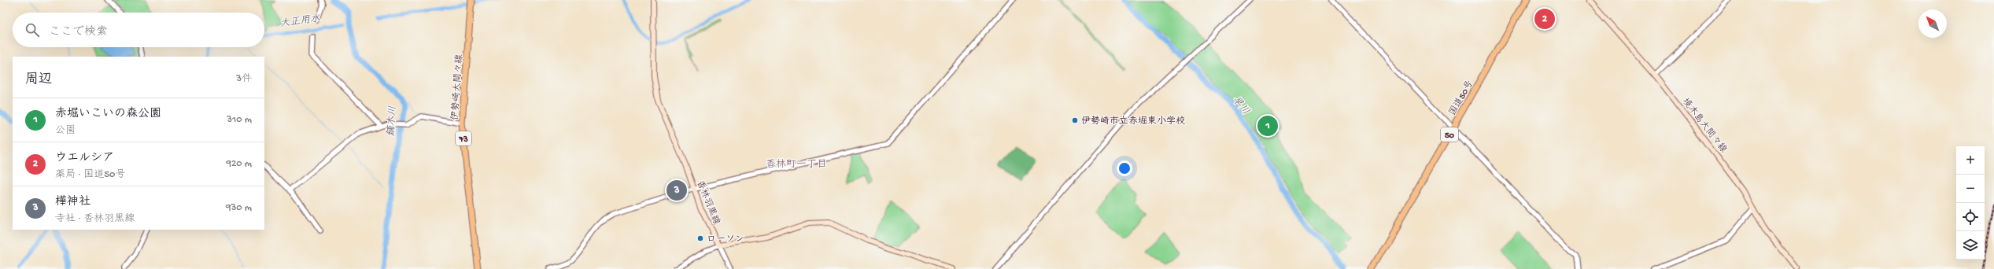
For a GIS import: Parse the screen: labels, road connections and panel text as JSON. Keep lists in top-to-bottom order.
{
  "streets": {
    "main road": [
      "伊勢崎大間々線",
      "国道50号",
      "境木島大間々線",
      "50",
      "73",
      "香林羽黒線"
    ]
  },
  "districts": ["香林町一丁目"],
  "water": ["大正用水", "早川", "鏑木川"],
  "places": ["伊勢崎市立赤堀東小学校", "ローソン"],
  "north": "top left",
  "page": {
    "pins": ["2", "1", "3"],
    "search": "ここで検索",
    "heading": ["周辺", "3件"],
    "list": [
      {
        "mark": "1",
        "name": "赤堀いこいの森公園",
        "note": "公園",
        "value": "310 m"
      },
      {
        "mark": "2",
        "name": "ウエルシア",
        "note": "薬局 · 国道50号",
        "value": "920 m"
      },
      {
        "mark": "3",
        "name": "樺神社",
        "note": "寺社 · 香林羽黒線",
        "value": "930 m"
      }
    ],
    "map_buttons": ["+", "−"]
  }
}
